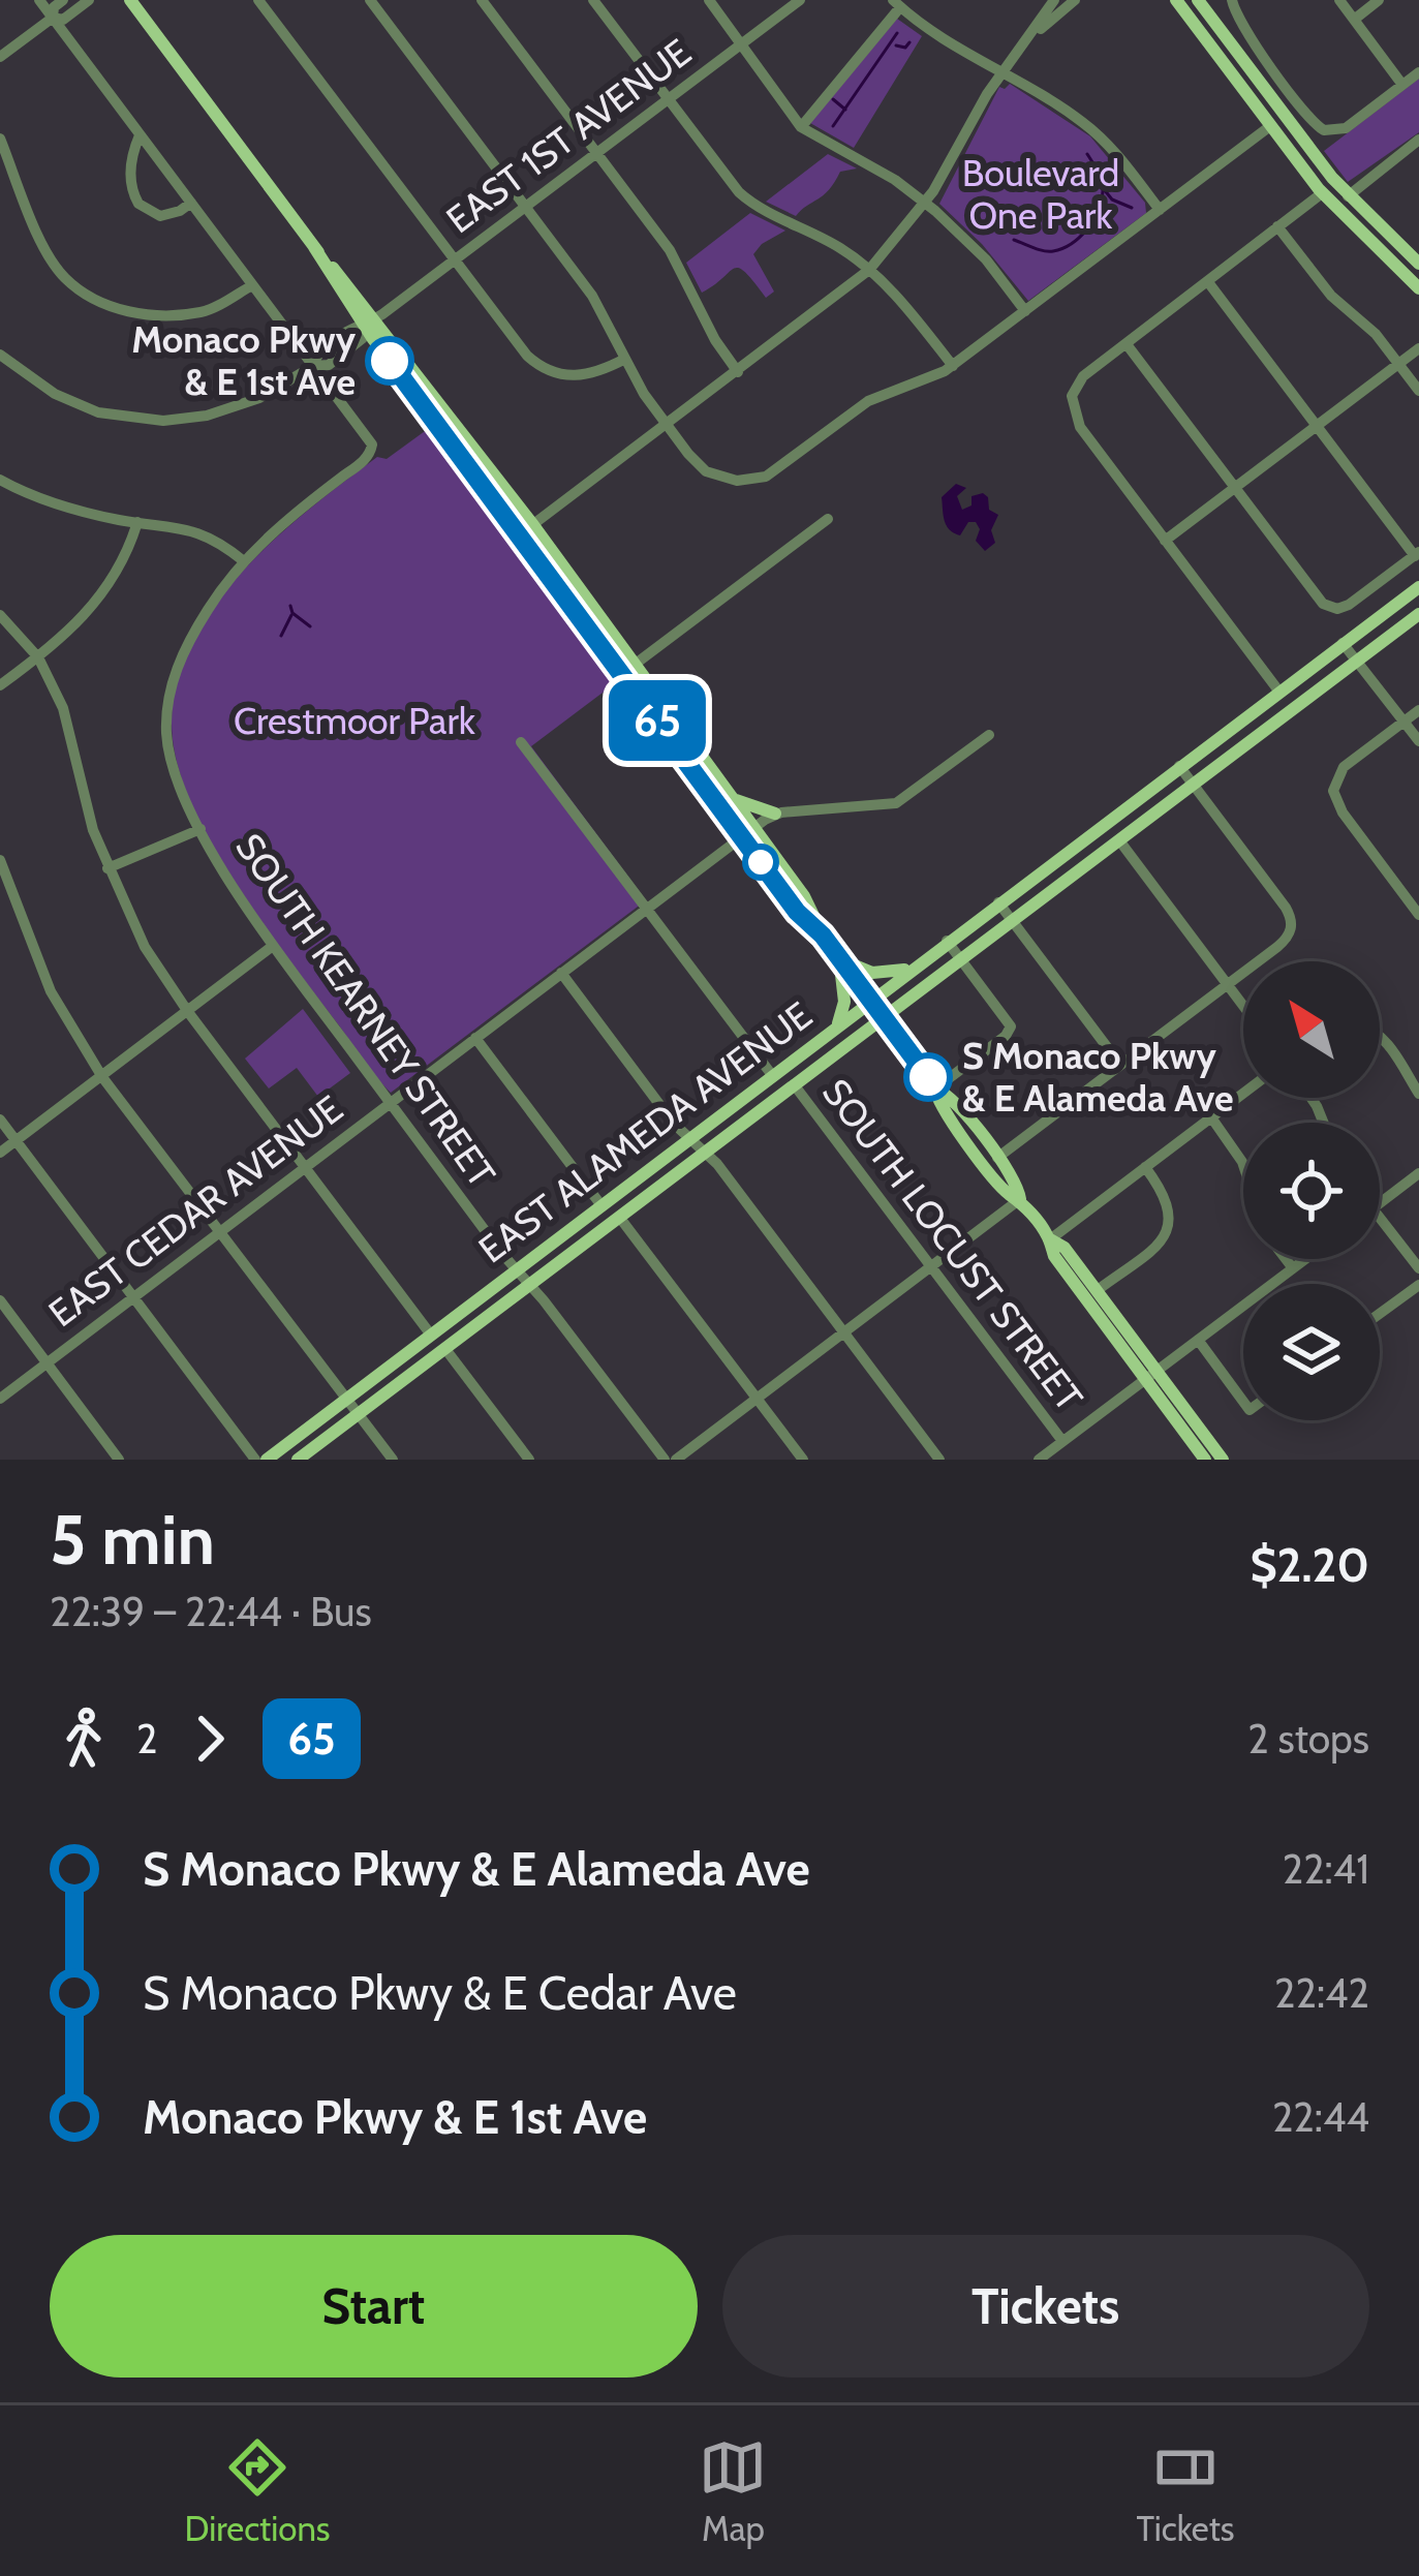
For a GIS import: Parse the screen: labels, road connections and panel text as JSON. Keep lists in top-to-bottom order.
{
  "streets": {
    "main road": ["EAST ALAMEDA AVENUE"],
    "street": [
      "EAST 1ST AVENUE",
      "SOUTH KEARNEY STREET",
      "EAST CEDAR AVENUE",
      "SOUTH LOCUST STREET"
    ]
  },
  "crossings": [
    ["EAST 1ST AVENUE", "SOUTH KEARNEY STREET"],
    ["SOUTH KEARNEY STREET", "EAST ALAMEDA AVENUE"],
    ["SOUTH KEARNEY STREET", "EAST CEDAR AVENUE"],
    ["EAST ALAMEDA AVENUE", "SOUTH LOCUST STREET"],
    ["EAST CEDAR AVENUE", "SOUTH LOCUST STREET"]
  ],
  "parks": ["Boulevard One Park", "Crestmoor Park"],
  "places": ["Monaco Pkwy & E 1st Ave", "S Monaco Pkwy & E Alameda Ave"],
  "lines": ["bus line 65"],
  "north": "top left",
  "page": {
    "on_map": "65",
    "heading": ["5 min", "22:39 – 22:44 · Bus", "$2.20"],
    "legs": ["2", "65", "2 stops"],
    "list": [
      {
        "name": "S Monaco Pkwy & E Alameda Ave",
        "value": "22:41"
      },
      {
        "name": "S Monaco Pkwy & E Cedar Ave",
        "value": "22:42"
      },
      {
        "name": "Monaco Pkwy & E 1st Ave",
        "value": "22:44"
      }
    ],
    "buttons": ["Start", "Tickets"],
    "tabs": ["Directions", "Map", "Tickets"]
  }
}
